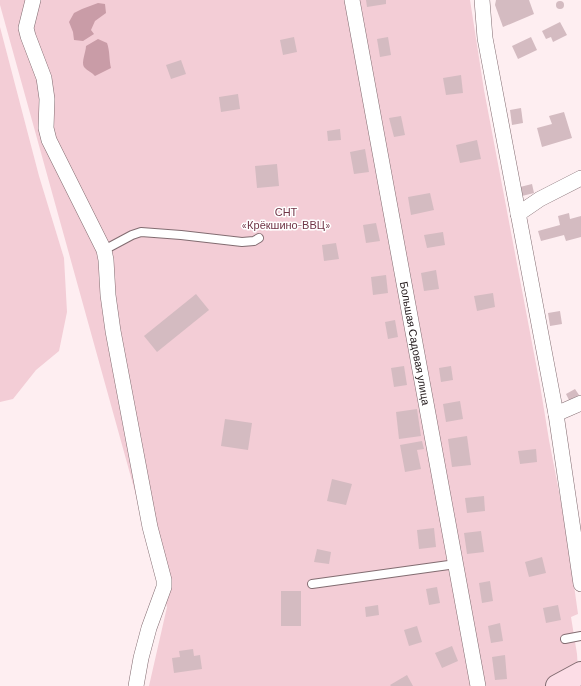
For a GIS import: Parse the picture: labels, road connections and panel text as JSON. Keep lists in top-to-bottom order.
{
  "streets": {
    "street": ["Большая Садовая улица"]
  },
  "parks": ["СНТ «Крёкшино-ВВЦ»"]
}
